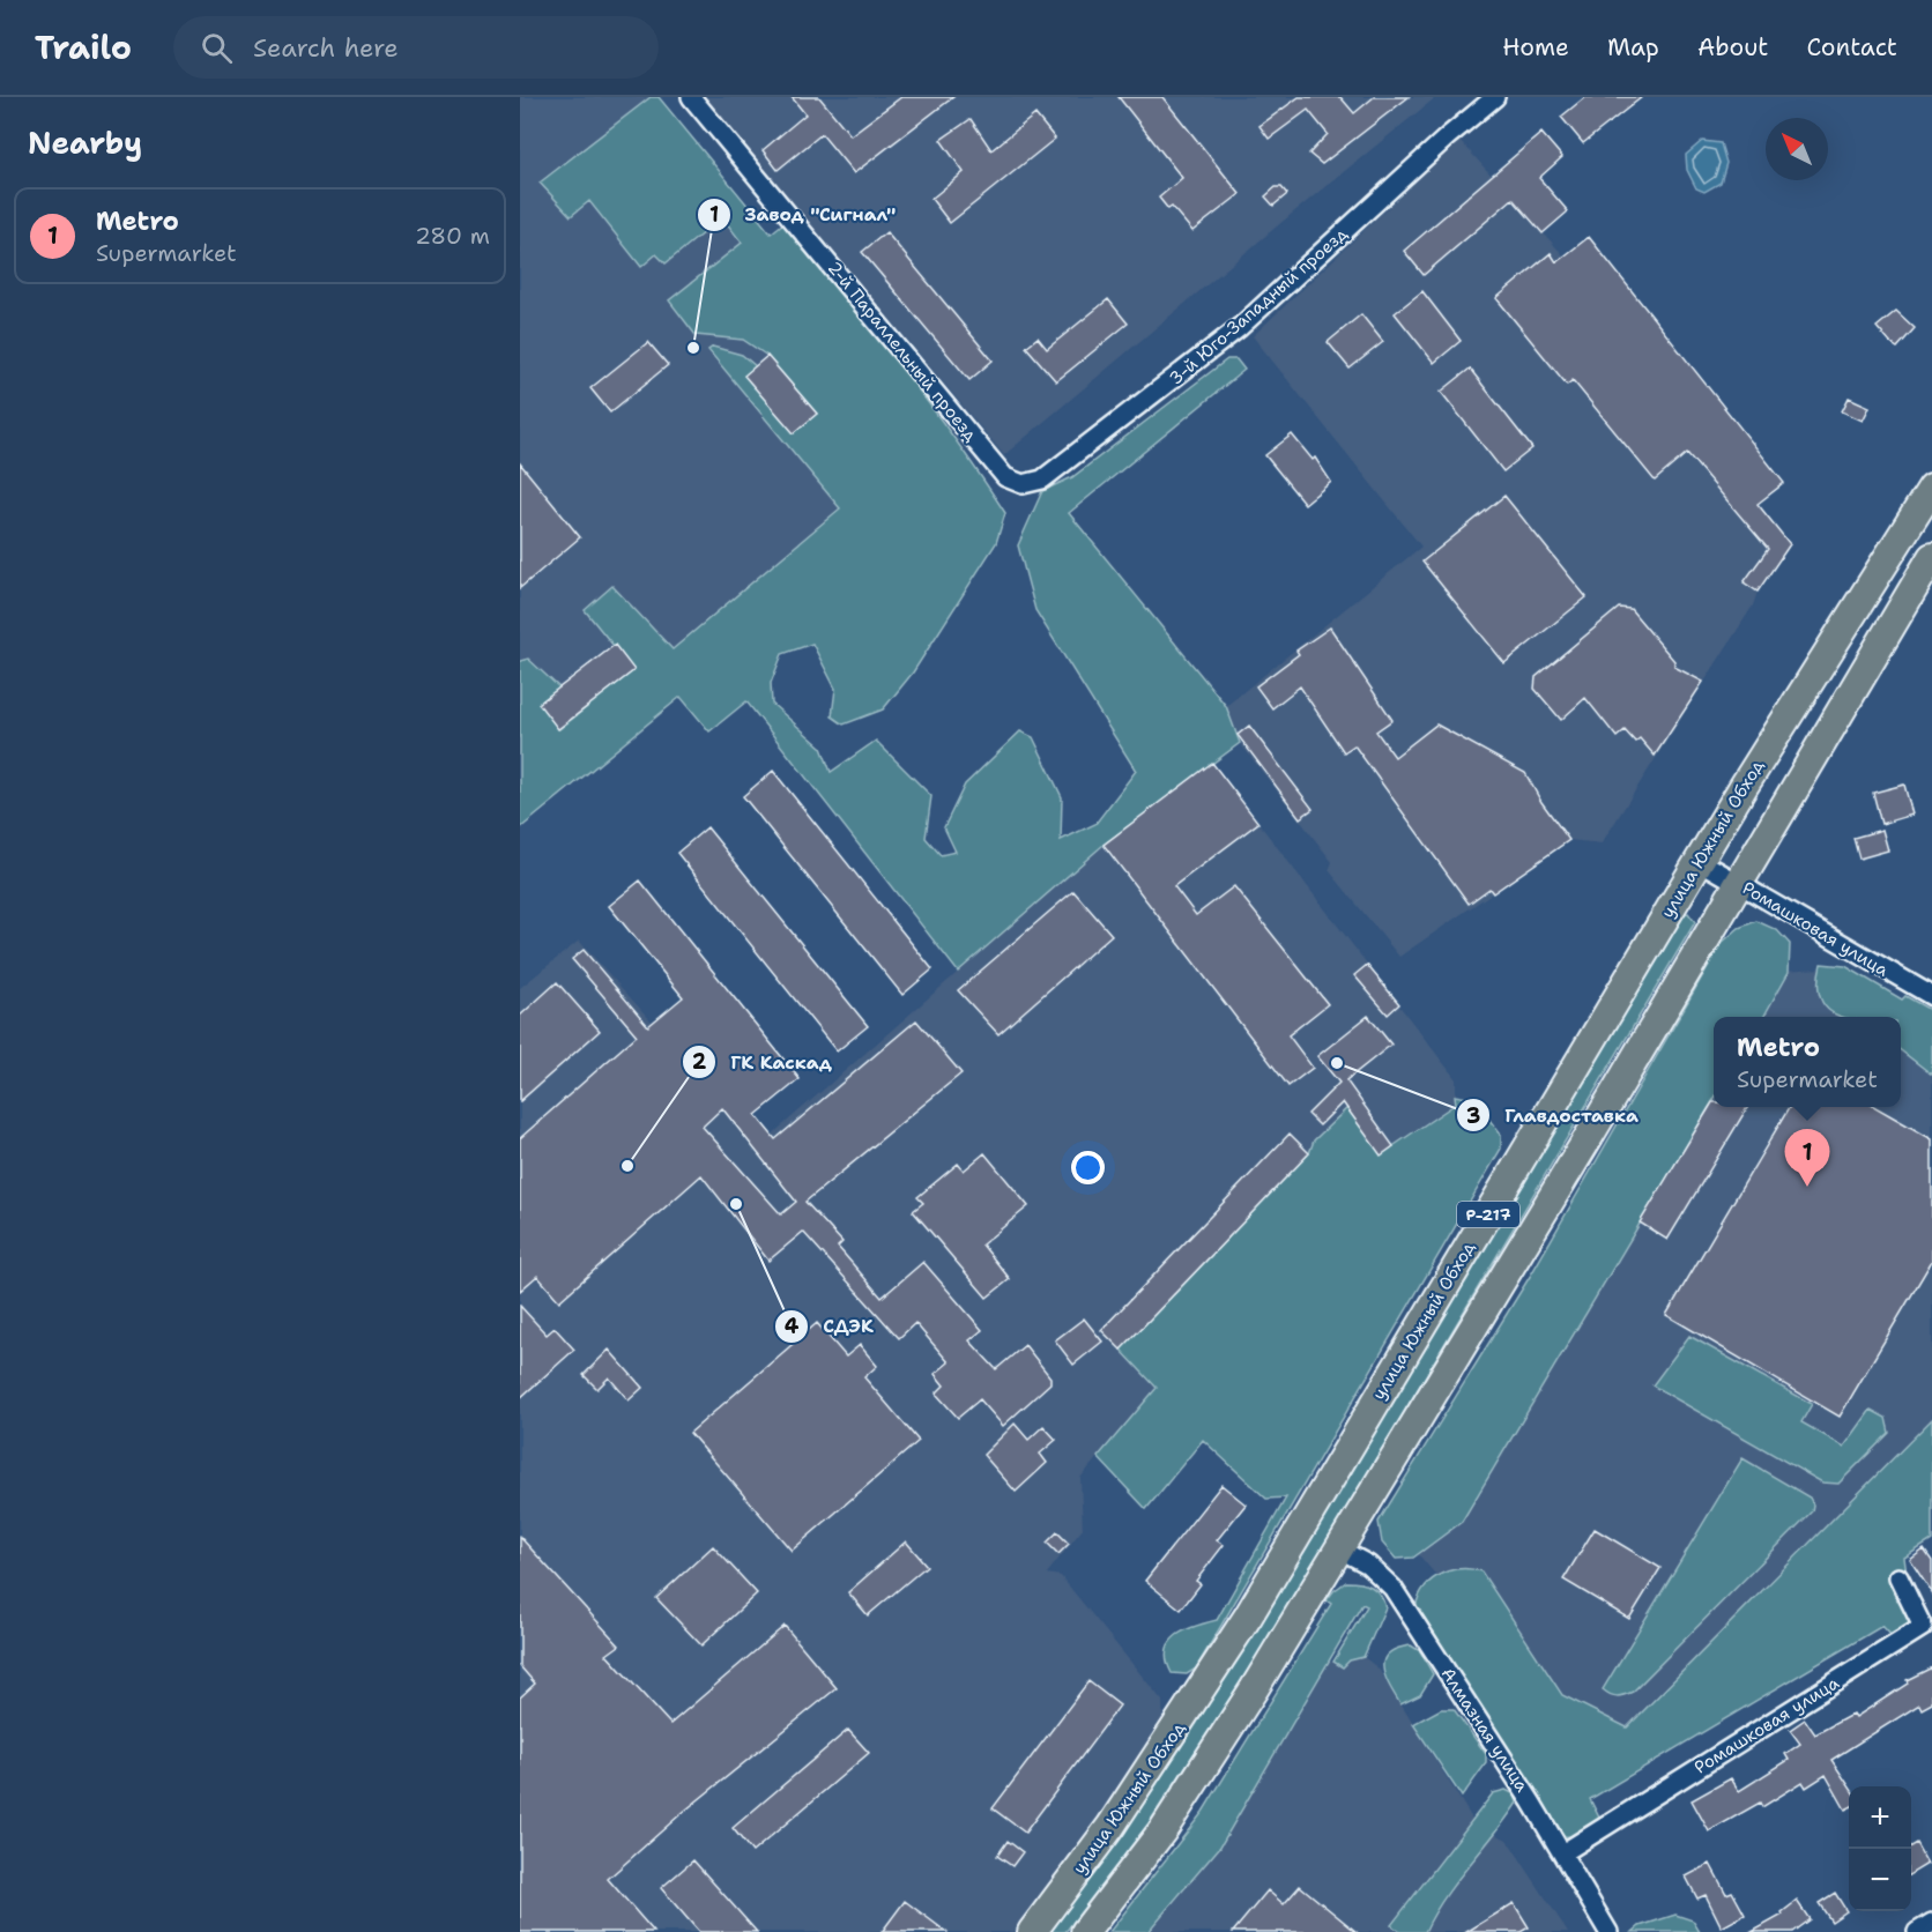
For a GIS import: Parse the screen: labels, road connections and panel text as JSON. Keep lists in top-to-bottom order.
{
  "streets": {
    "main road": ["улица Южный Обход", "Р-217"],
    "street": [
      "3-й Юго-Западный проезд",
      "2-й Параллельный проезд",
      "Ромашковая улица",
      "Алмазная улица"
    ]
  },
  "crossings": [
    ["3-й Юго-Западный проезд", "2-й Параллельный проезд"],
    ["улица Южный Обход", "Ромашковая улица"],
    ["Ромашковая улица", "Р-217"],
    ["Ромашковая улица", "Алмазная улица"],
    ["Р-217", "Алмазная улица"]
  ],
  "places": [
    "Завод \"Сигнал\"",
    "Главдоставка",
    "ГК Каскад",
    "СДЭК"
  ],
  "north": "top left",
  "page": {
    "header": "Trailo",
    "search": "Search here",
    "nav": [
      "Home",
      "Map",
      "About",
      "Contact"
    ],
    "heading": "Nearby",
    "list": [
      {
        "mark": "1",
        "name": "Metro",
        "note": "Supermarket",
        "value": "280 m"
      }
    ],
    "popup": ["Metro", "Supermarket"],
    "pins": "1",
    "map_buttons": ["+", "−"]
  }
}
